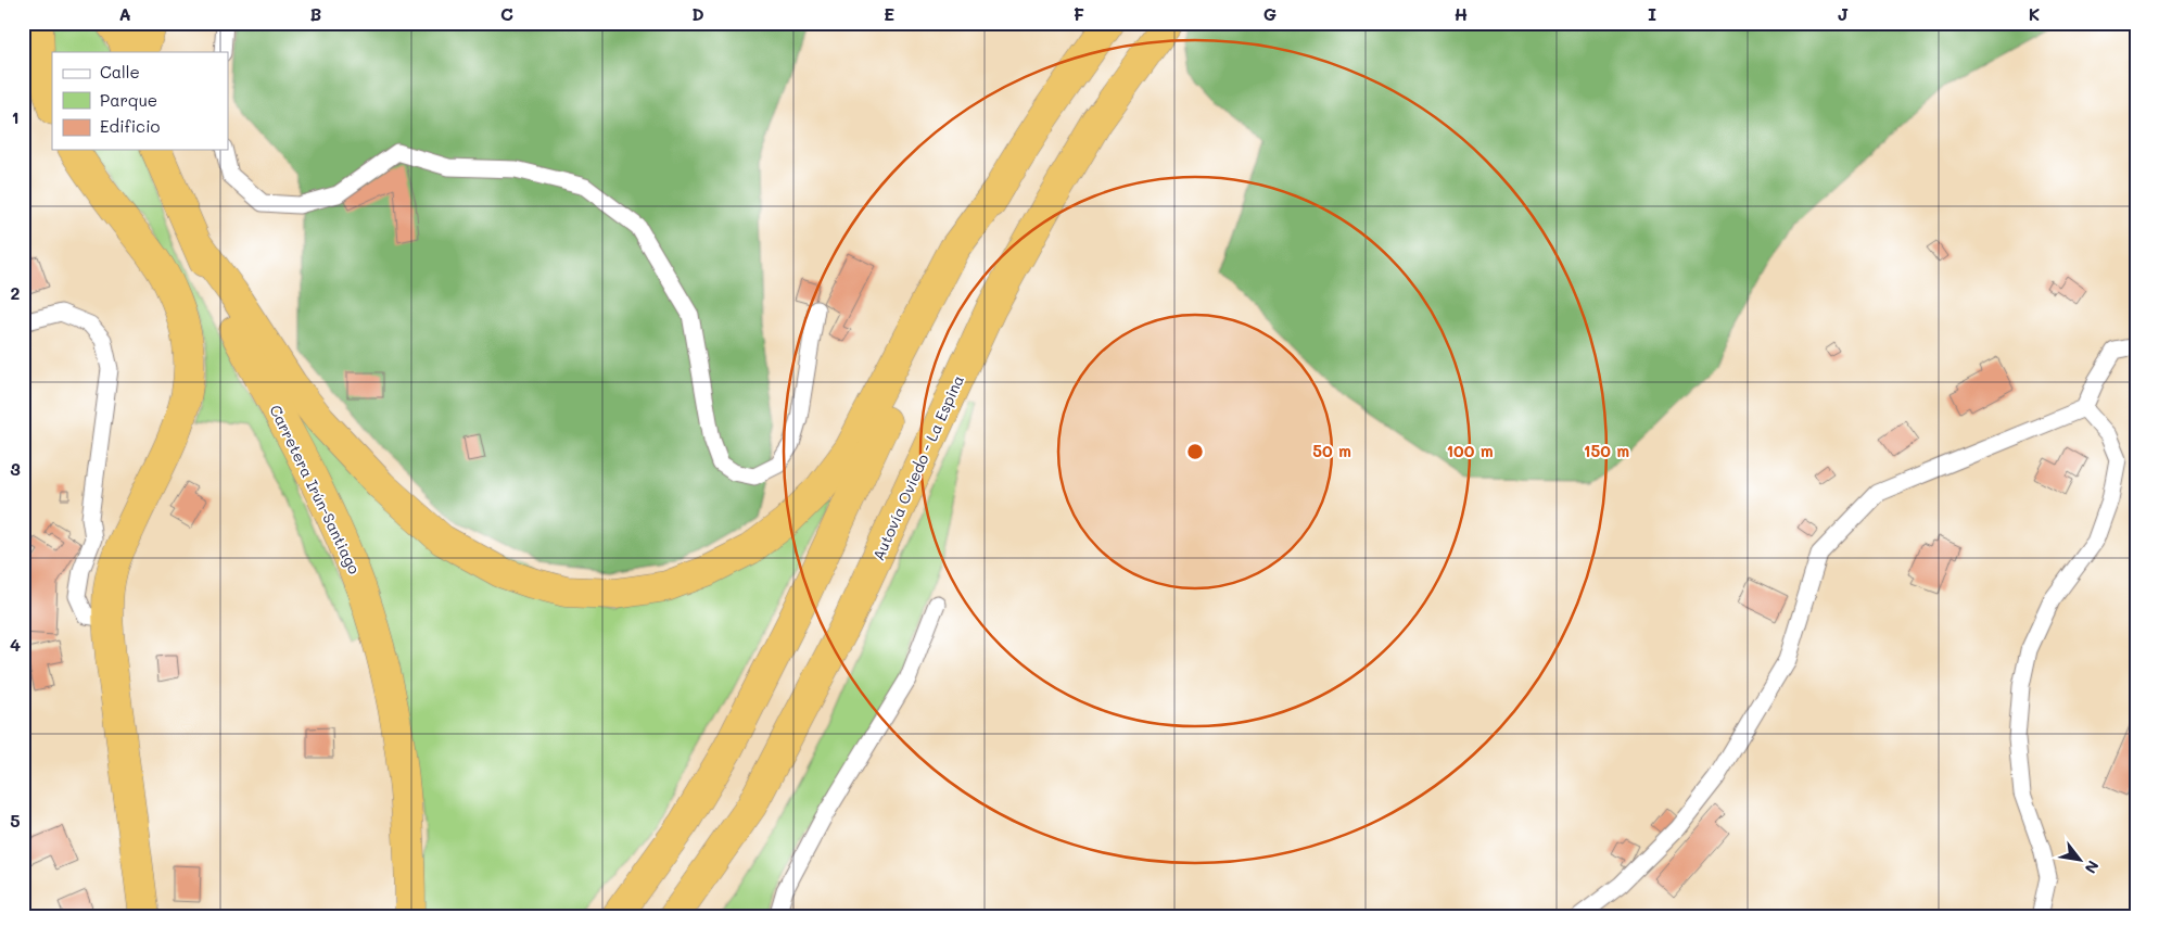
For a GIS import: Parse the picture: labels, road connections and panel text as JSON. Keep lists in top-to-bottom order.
{
  "streets": {
    "highway": ["Autovía Oviedo - La Espina", "Carretera Irún-Santiago"]
  },
  "legend": ["Calle", "Parque", "Edificio"],
  "north": "bottom right",
  "grid": {
    "columns": [
      "A",
      "B",
      "C",
      "D",
      "E",
      "F",
      "G",
      "H",
      "I",
      "J",
      "K"
    ],
    "rows": [
      "1",
      "2",
      "3",
      "4",
      "5"
    ]
  },
  "rings": ["50 m", "100 m", "150 m"]
}
